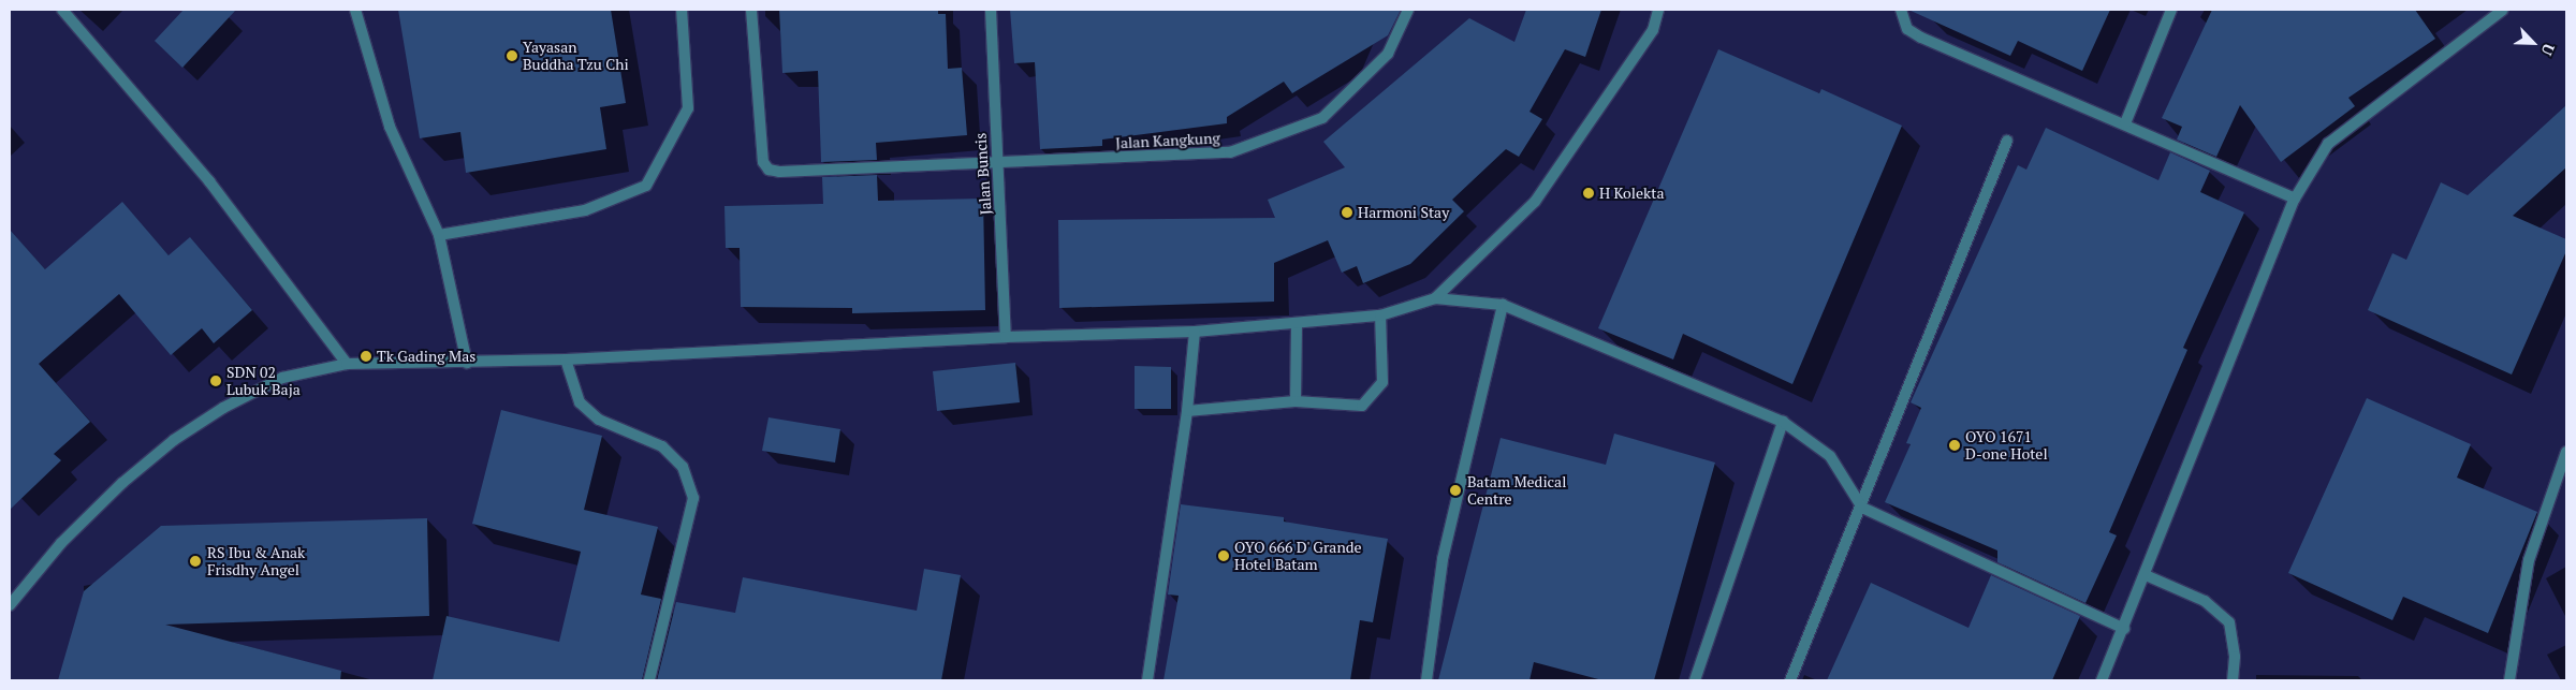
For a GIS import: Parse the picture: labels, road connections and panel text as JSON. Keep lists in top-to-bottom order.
{
  "streets": {
    "street": ["Jalan Kangkung", "Jalan Buncis"]
  },
  "crossings": [
    ["Jalan Kangkung", "Jalan Buncis"]
  ],
  "places": [
    "Yayasan Buddha Tzu Chi",
    "H Kolekta",
    "Harmoni Stay",
    "Tk Gading Mas",
    "SDN 02 Lubuk Baja",
    "OYO 1671 D-one Hotel",
    "Batam Medical Centre",
    "OYO 666 D' Grande Hotel Batam",
    "RS Ibu & Anak Frisdhy Angel"
  ],
  "north": "bottom right"
}
